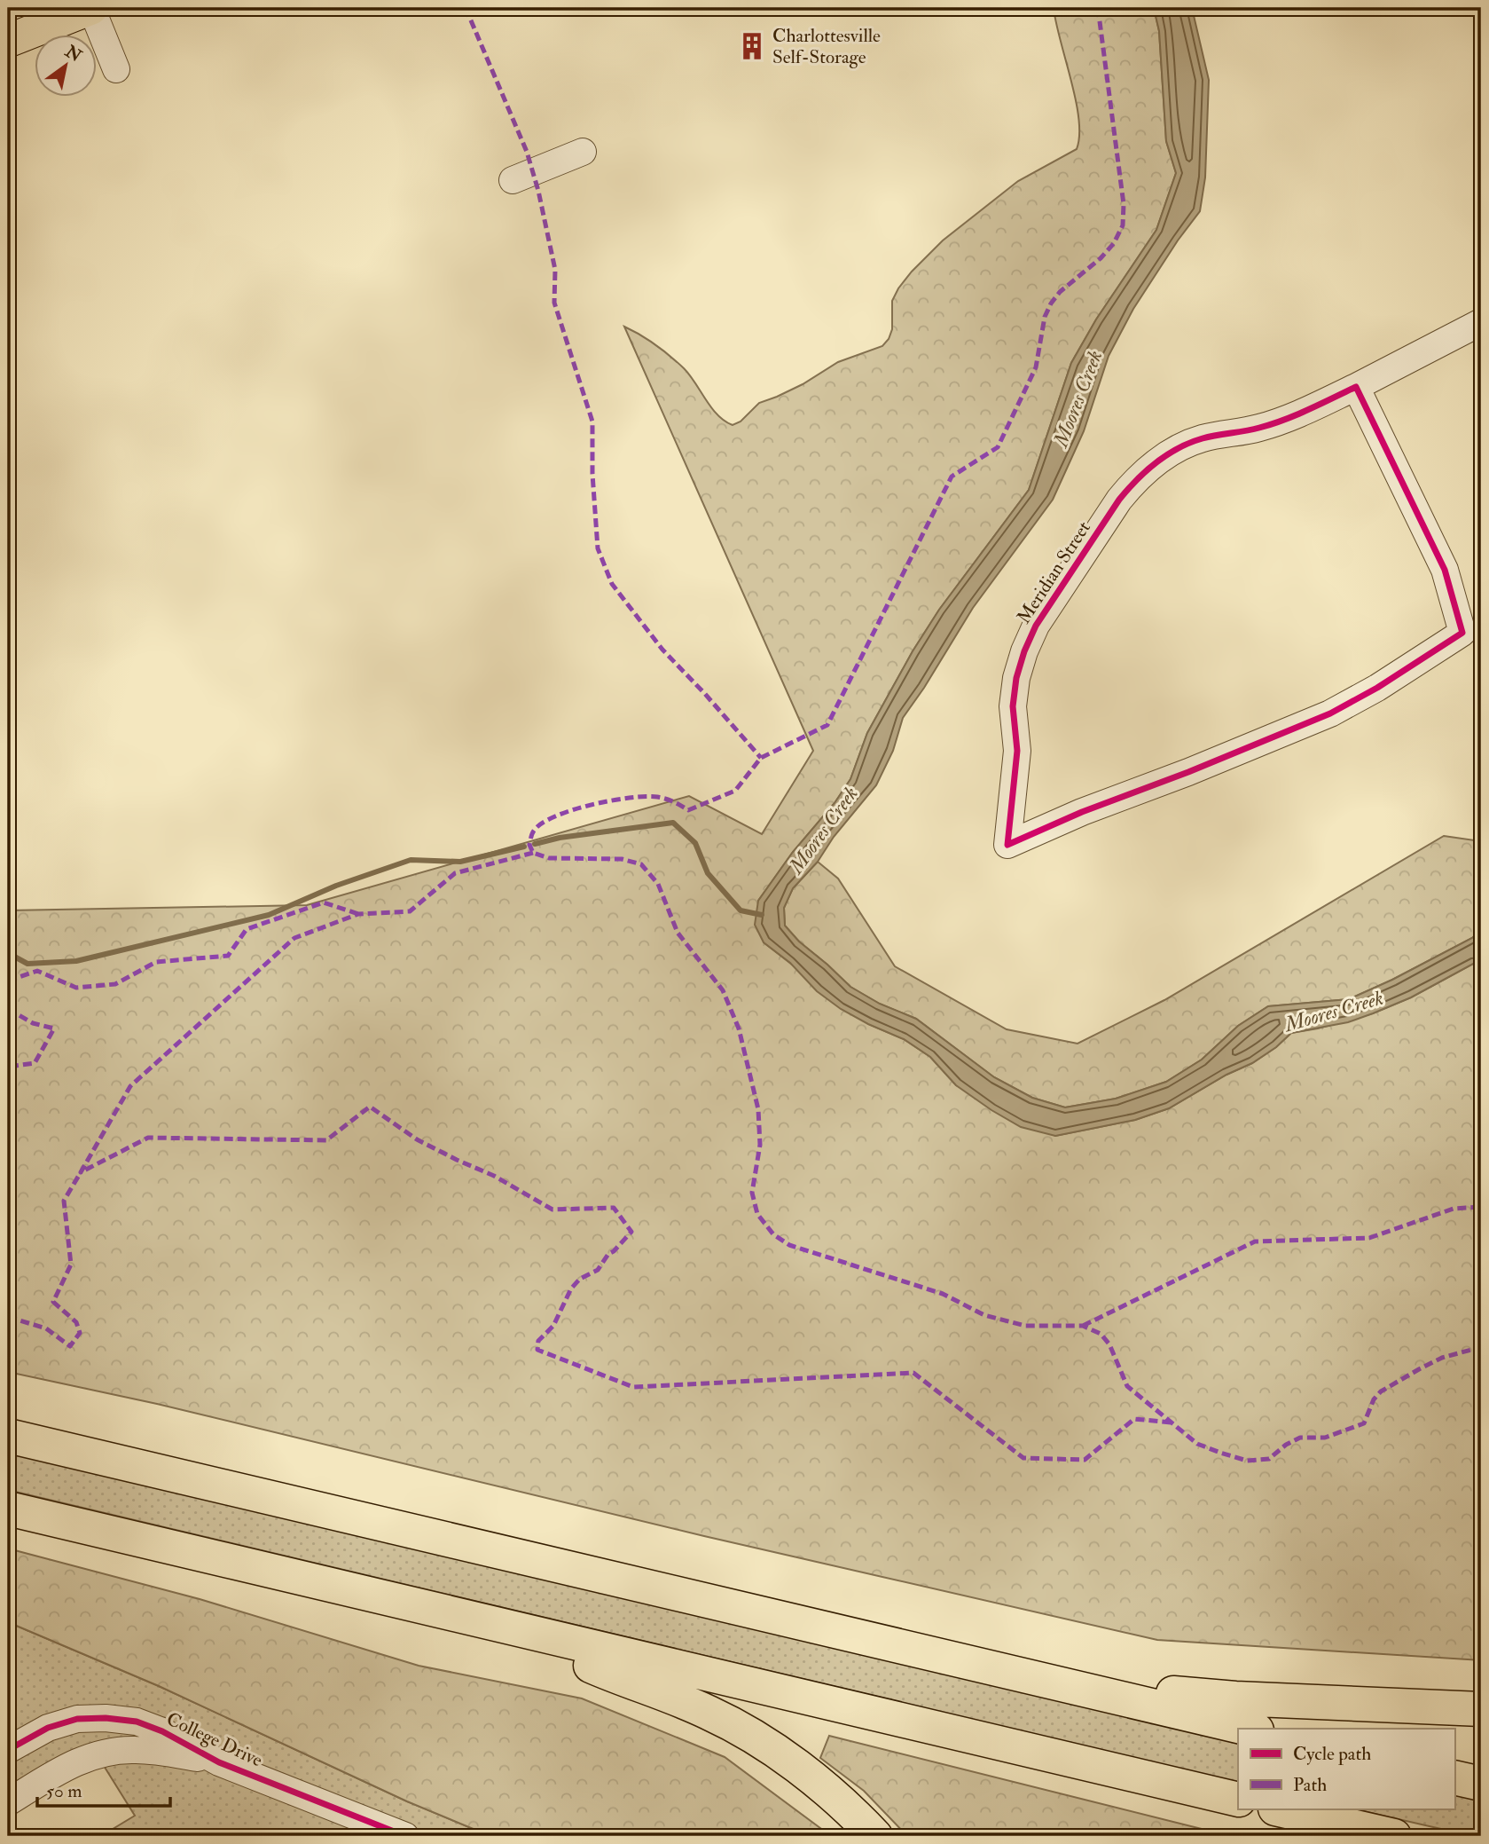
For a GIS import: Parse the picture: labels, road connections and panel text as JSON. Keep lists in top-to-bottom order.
{
  "streets": {
    "street": ["Meridian Street", "College Drive"]
  },
  "water": ["Moores Creek"],
  "places": {
    "building": ["Charlottesville Self-Storage"]
  },
  "legend": ["Cycle path", "Path"],
  "scale_bar": "50 m",
  "north": "top right"
}
